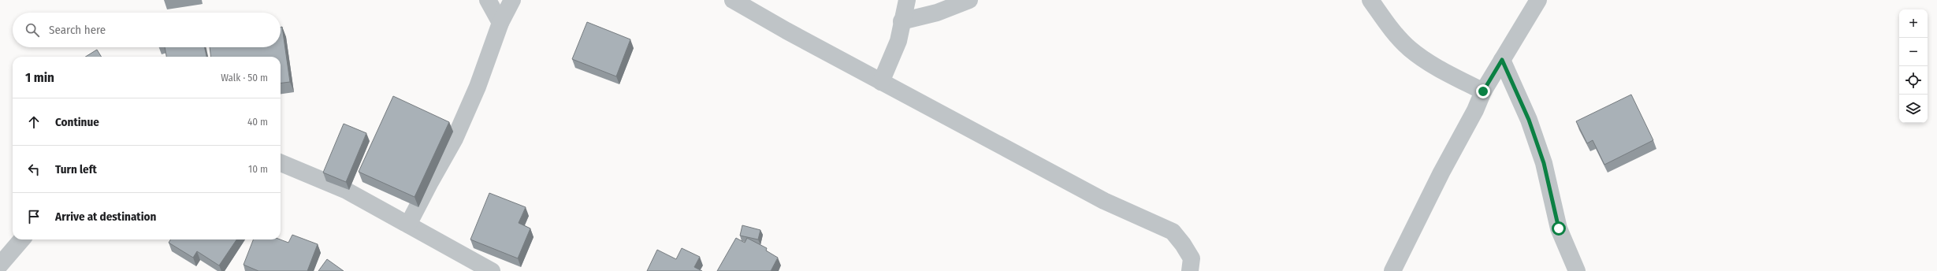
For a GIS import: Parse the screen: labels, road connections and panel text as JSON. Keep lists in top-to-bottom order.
{
  "page": {
    "map_buttons": ["+", "−"],
    "search": "Search here",
    "heading": ["1 min", "Walk · 50 m"],
    "list": [
      ["Continue", "40 m"],
      ["Turn left", "10 m"],
      "Arrive at destination"
    ]
  }
}
